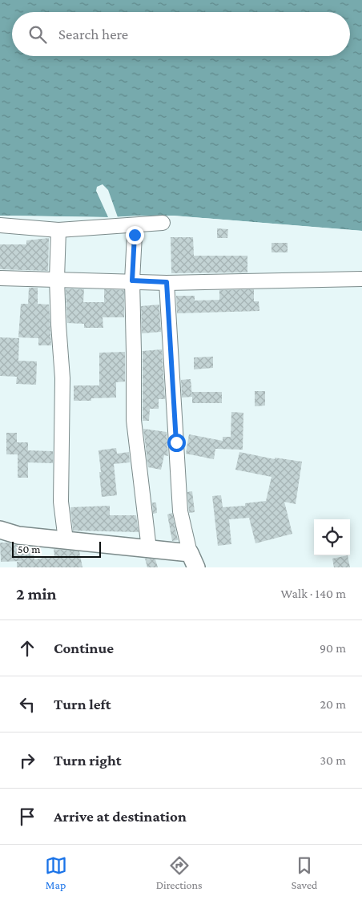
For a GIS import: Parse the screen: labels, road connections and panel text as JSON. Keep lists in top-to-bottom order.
{
  "scale_bar": "50 m",
  "page": {
    "search": "Search here",
    "scale": "50 m",
    "heading": ["2 min", "Walk · 140 m"],
    "list": [
      ["Continue", "90 m"],
      ["Turn left", "20 m"],
      ["Turn right", "30 m"],
      "Arrive at destination"
    ],
    "nav": ["Map", "Directions", "Saved"]
  }
}
